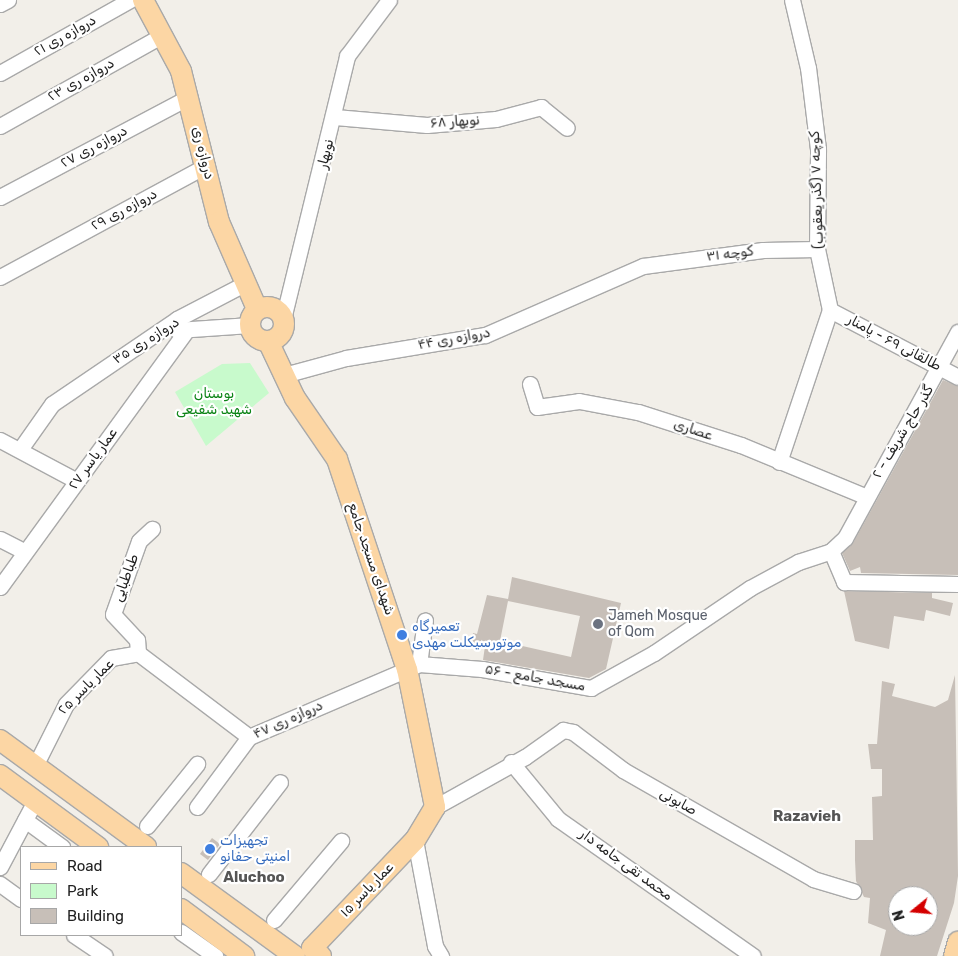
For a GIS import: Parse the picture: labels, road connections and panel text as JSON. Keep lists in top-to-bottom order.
{
  "streets": {
    "main road": ["دروازه ری", "شهدای مسجد جامع", "عمار یاسر ۱۵"],
    "street": [
      "دروازه ری ۲۱",
      "دروازه ری ۲۳",
      "نوبهار ۶۸",
      "دروازه ری ۲۷",
      "نوبهار",
      "کوچه ۷ (گذر یعقوب)",
      "دروازه ری ۲۹",
      "کوچه ۳۱",
      "دروازه ری ۴۴",
      "دروازه ری ۳۵",
      "طالقانی ۶۹ - پامنار",
      "عصاری",
      "۲ - گذر حاج شریف",
      "عمار یاسر ۲۷",
      "طباطبایی",
      "۵۶ - مسجد جامع",
      "عمار یاسر ۲۵",
      "دروازه ری ۴۷",
      "صابونی",
      "محمد تقی جامه دار"
    ]
  },
  "crossings": [
    ["دروازه ری ۲۳", "دروازه ری"],
    ["نوبهار ۶۸", "نوبهار"],
    ["دروازه ری ۲۷", "دروازه ری"],
    ["دروازه ری", "نوبهار"],
    ["دروازه ری", "دروازه ری ۲۹"],
    ["دروازه ری", "دروازه ری ۳۵"],
    ["دروازه ری", "شهدای مسجد جامع"],
    ["نوبهار", "شهدای مسجد جامع"],
    ["کوچه ۷ (گذر یعقوب)", "کوچه ۳۱"],
    ["کوچه ۷ (گذر یعقوب)", "طالقانی ۶۹ - پامنار"],
    ["کوچه ۳۱", "دروازه ری ۴۴"],
    ["دروازه ری ۴۴", "شهدای مسجد جامع"],
    ["دروازه ری ۳۵", "عمار یاسر ۲۷"],
    ["طالقانی ۶۹ - پامنار", "۲ - گذر حاج شریف"],
    ["عصاری", "۲ - گذر حاج شریف"],
    ["عصاری", "۵۶ - مسجد جامع"],
    ["۲ - گذر حاج شریف", "۵۶ - مسجد جامع"],
    ["شهدای مسجد جامع", "۵۶ - مسجد جامع"],
    ["شهدای مسجد جامع", "دروازه ری ۴۷"],
    ["شهدای مسجد جامع", "صابونی"],
    ["شهدای مسجد جامع", "عمار یاسر ۱۵"],
    ["طباطبایی", "عمار یاسر ۲۵"],
    ["۵۶ - مسجد جامع", "دروازه ری ۴۷"],
    ["صابونی", "محمد تقی جامه دار"],
    ["صابونی", "عمار یاسر ۱۵"]
  ],
  "districts": ["Razavieh", "Aluchoo"],
  "parks": ["بوستان شهید شفیعی"],
  "places": ["Jameh Mosque of Qom", "تعمیرگاه موتورسیکلت مهدی", "تجهیزات امنیتی حفانو"],
  "legend": ["Road", "Park", "Building"],
  "north": "left"
}
